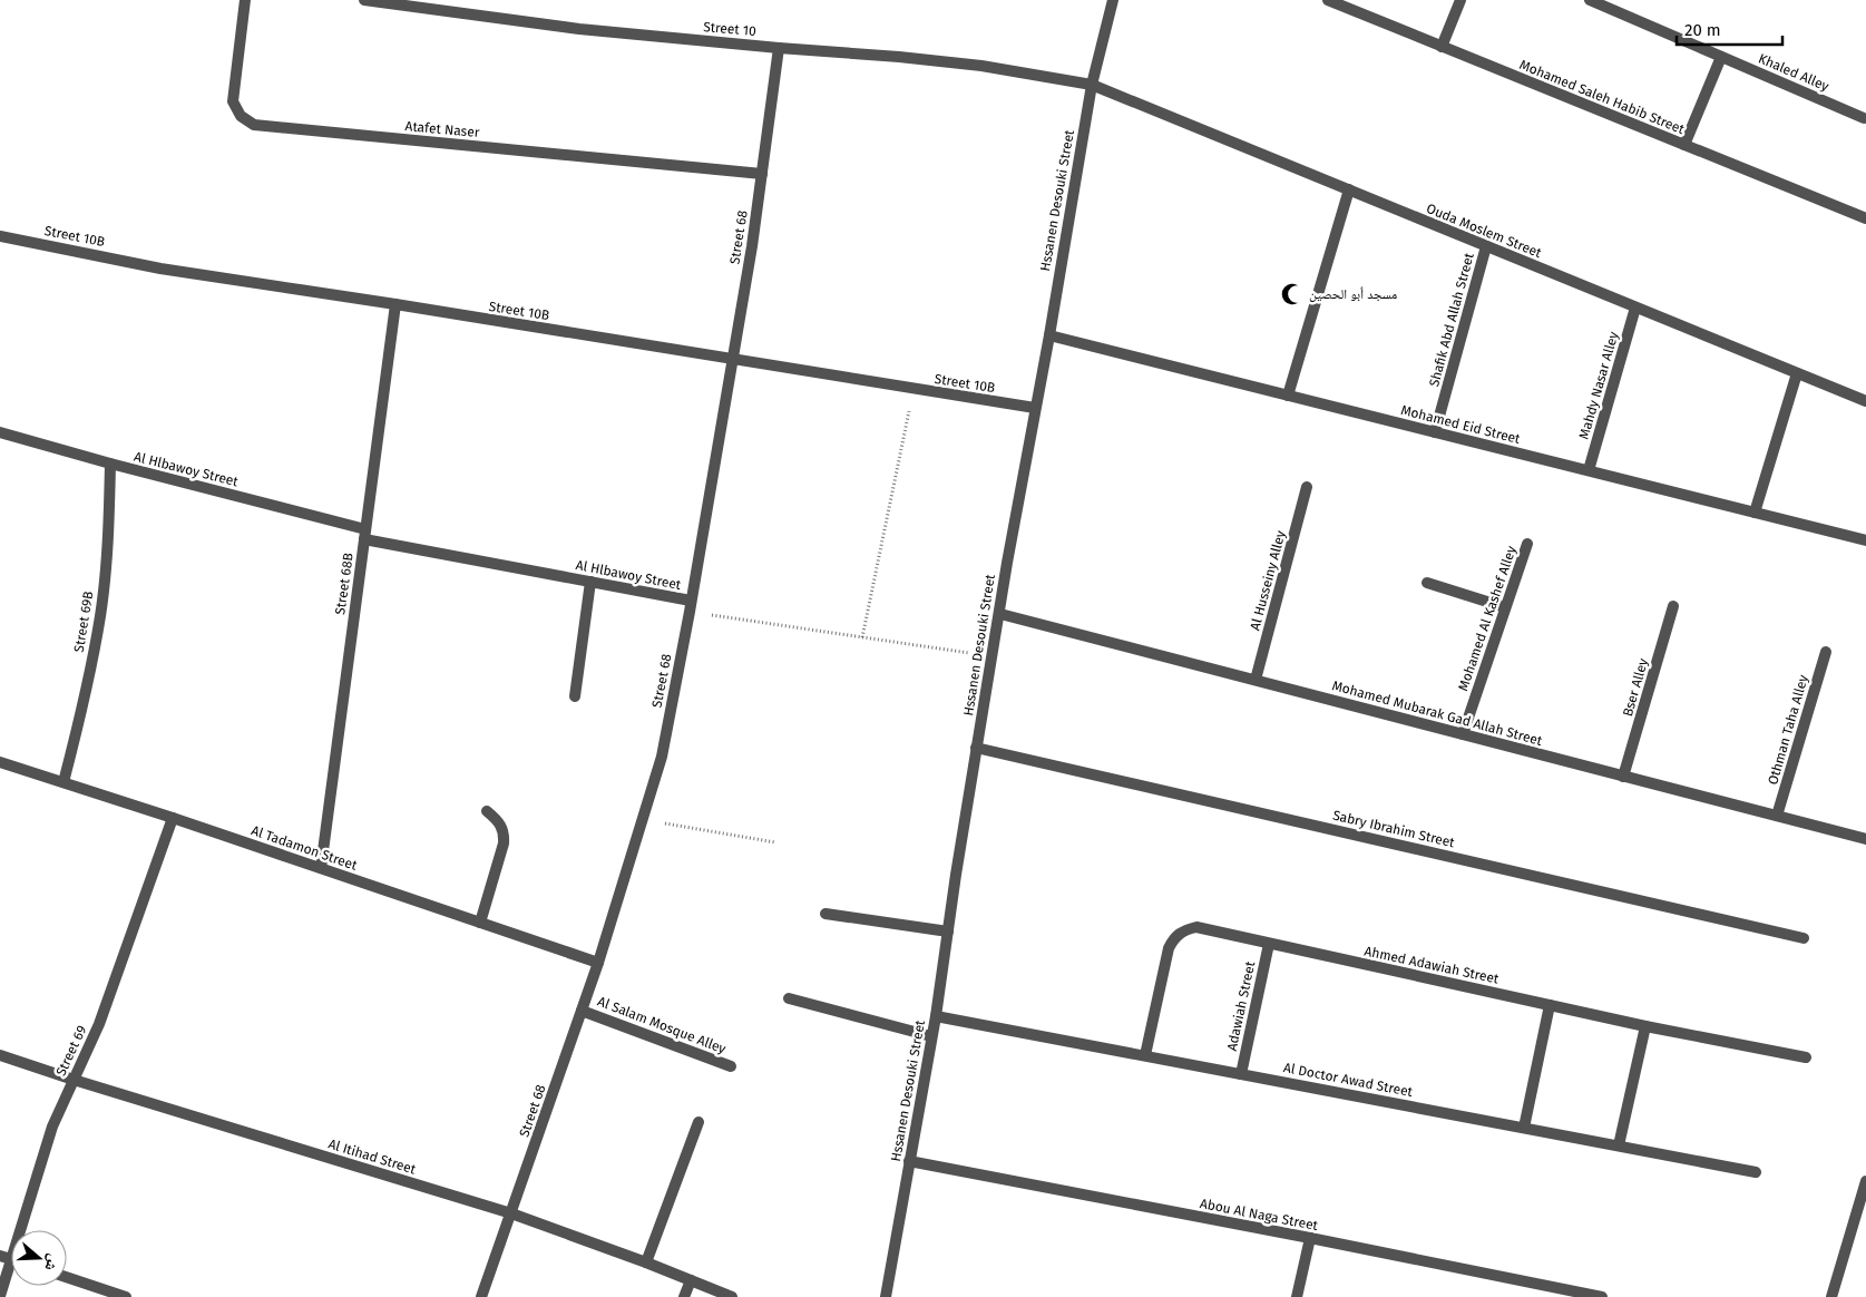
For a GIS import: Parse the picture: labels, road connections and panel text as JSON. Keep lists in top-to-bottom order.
{
  "streets": {
    "street": [
      "Street 10",
      "Khaled Alley",
      "Mohamed Saleh Habib Street",
      "Atafet Naser",
      "Hssanen Desouki Street",
      "Ouda Moslem Street",
      "Street 10B",
      "Street 68",
      "Shafik Abd Allah Street",
      "Mahdy Nasar Alley",
      "Mohamed Eid Street",
      "Al Hlbawoy Street",
      "Al Husseiny Alley",
      "Street 68B",
      "Mohamed Al Kashef Alley",
      "Street 69B",
      "Bser Alley",
      "Mohamed Mubarak Gad Allah Street",
      "Othman Taha Alley",
      "Sabry Ibrahim Street",
      "Al Tadamon Street",
      "Ahmed Adawiah Street",
      "Adawiah Street",
      "Al Salam Mosque Alley",
      "Street 69",
      "Al Doctor Awad Street",
      "Al Itihad Street",
      "Abou Al Naga Street"
    ]
  },
  "crossings": [
    ["Street 10", "Hssanen Desouki Street"],
    ["Street 10", "Ouda Moslem Street"],
    ["Street 10", "Street 68"],
    ["Atafet Naser", "Street 68"],
    ["Hssanen Desouki Street", "Ouda Moslem Street"],
    ["Hssanen Desouki Street", "Street 10B"],
    ["Hssanen Desouki Street", "Mohamed Eid Street"],
    ["Hssanen Desouki Street", "Mohamed Mubarak Gad Allah Street"],
    ["Hssanen Desouki Street", "Sabry Ibrahim Street"],
    ["Hssanen Desouki Street", "Al Doctor Awad Street"],
    ["Hssanen Desouki Street", "Abou Al Naga Street"],
    ["Ouda Moslem Street", "Shafik Abd Allah Street"],
    ["Ouda Moslem Street", "Mahdy Nasar Alley"],
    ["Street 10B", "Street 68"],
    ["Street 10B", "Street 68B"],
    ["Street 68", "Al Hlbawoy Street"],
    ["Street 68", "Al Tadamon Street"],
    ["Street 68", "Al Salam Mosque Alley"],
    ["Street 68", "Al Itihad Street"],
    ["Shafik Abd Allah Street", "Mohamed Eid Street"],
    ["Mahdy Nasar Alley", "Mohamed Eid Street"],
    ["Al Hlbawoy Street", "Street 68B"],
    ["Al Hlbawoy Street", "Street 69B"],
    ["Al Husseiny Alley", "Mohamed Mubarak Gad Allah Street"],
    ["Street 68B", "Al Tadamon Street"],
    ["Mohamed Al Kashef Alley", "Mohamed Mubarak Gad Allah Street"],
    ["Street 69B", "Al Tadamon Street"],
    ["Bser Alley", "Mohamed Mubarak Gad Allah Street"],
    ["Mohamed Mubarak Gad Allah Street", "Othman Taha Alley"],
    ["Al Tadamon Street", "Street 69"],
    ["Ahmed Adawiah Street", "Adawiah Street"],
    ["Ahmed Adawiah Street", "Al Doctor Awad Street"],
    ["Adawiah Street", "Al Doctor Awad Street"],
    ["Street 69", "Al Itihad Street"]
  ],
  "places": {
    "mosque": ["مسجد أبو الحصين"]
  },
  "scale_bar": "20 m",
  "north": "right"
}
